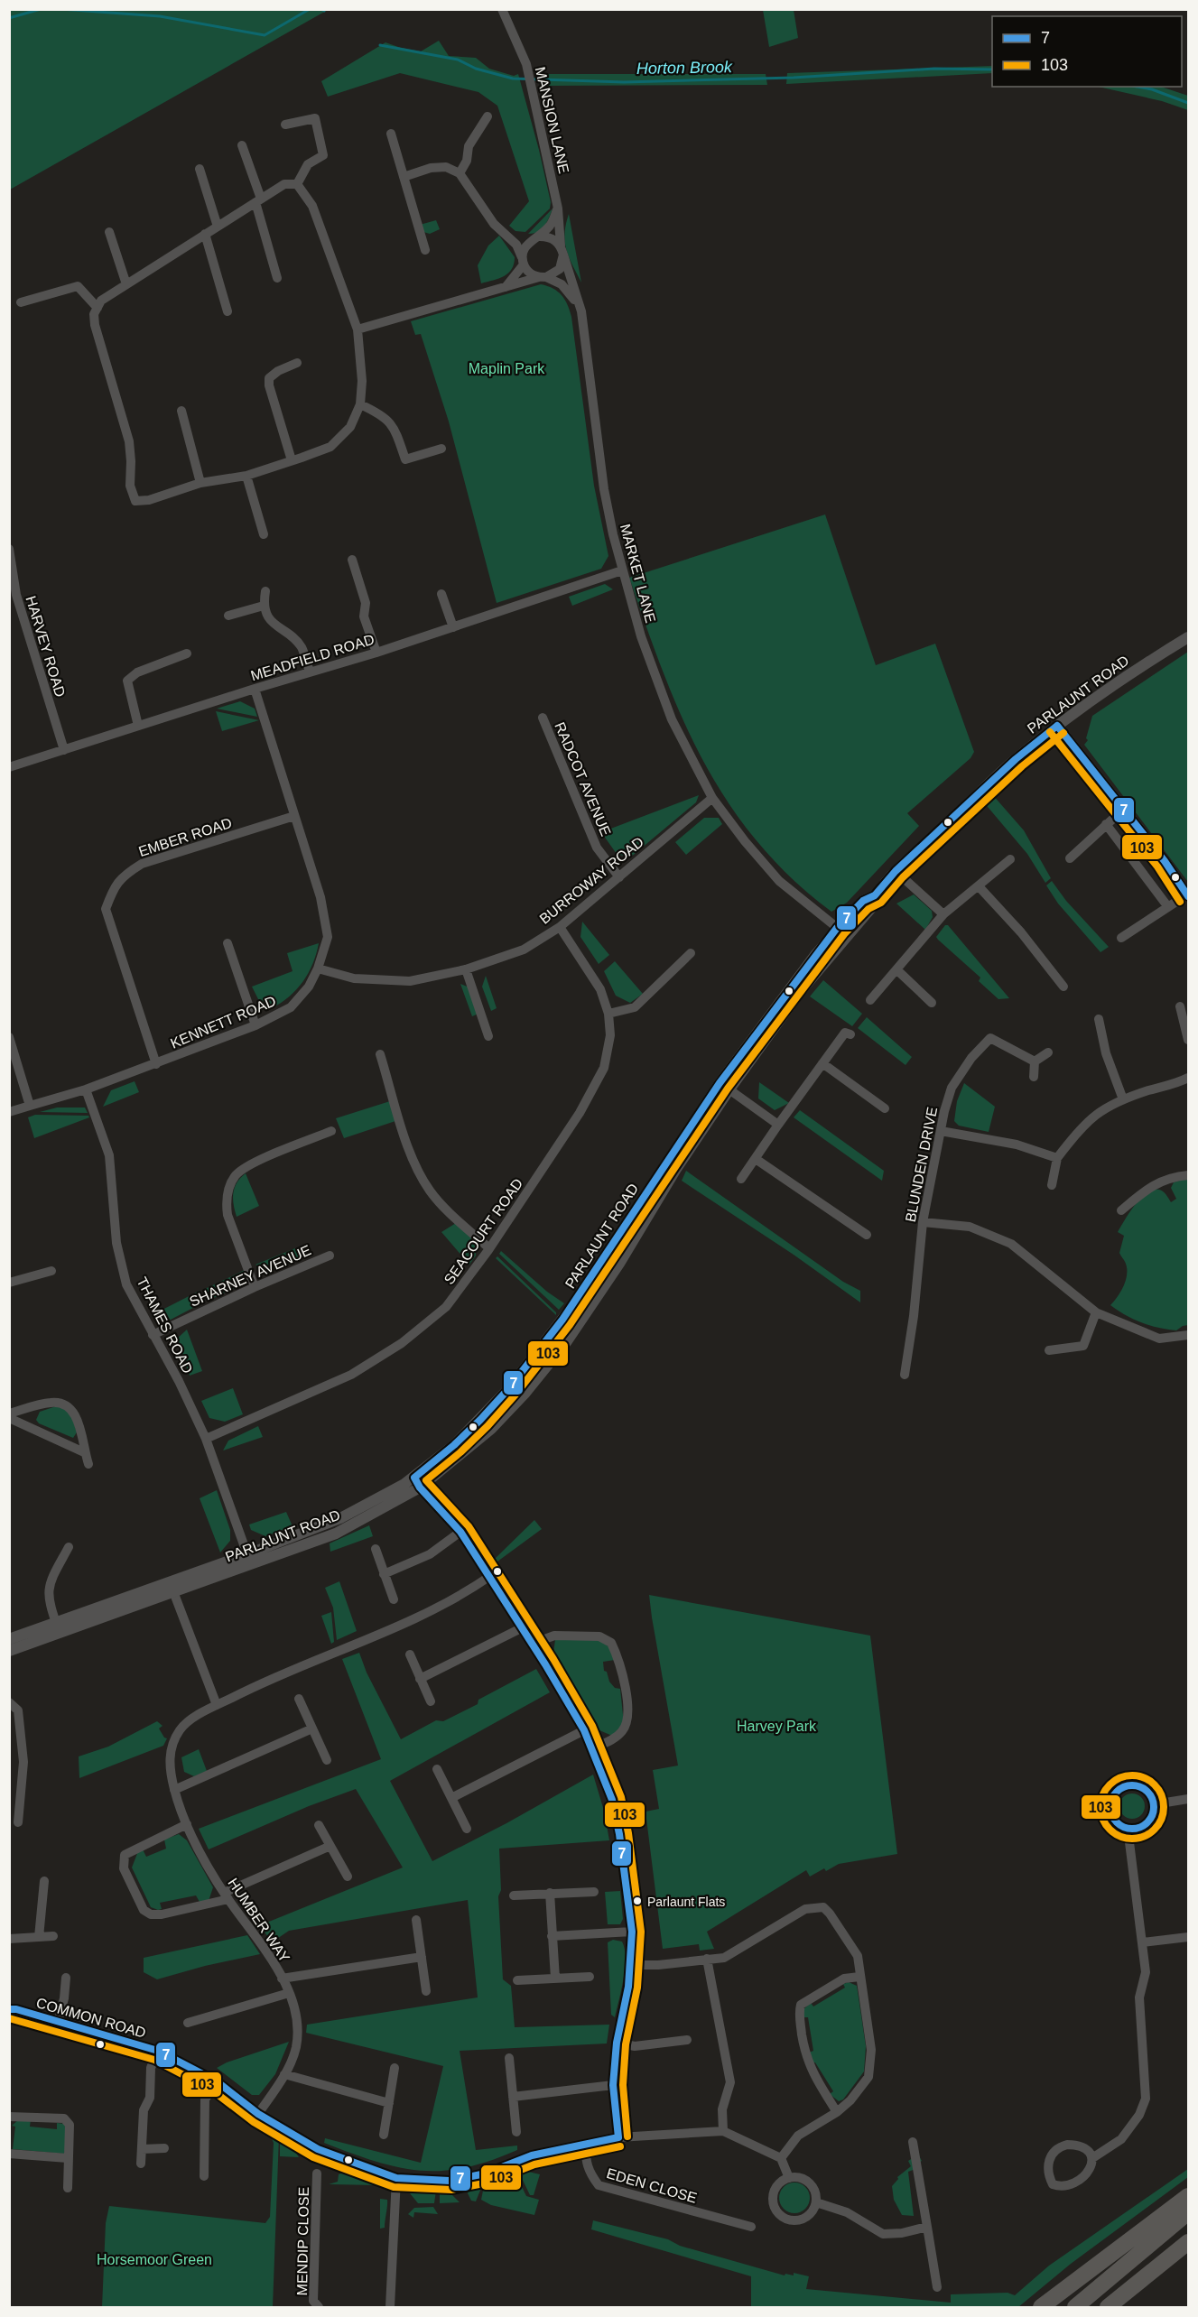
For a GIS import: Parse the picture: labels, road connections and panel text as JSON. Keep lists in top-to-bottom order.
{
  "streets": {
    "street": [
      "MANSION LANE",
      "MARKET LANE",
      "HARVEY ROAD",
      "MEADFIELD ROAD",
      "PARLAUNT ROAD",
      "RADCOT AVENUE",
      "EMBER ROAD",
      "BURROWAY ROAD",
      "KENNETT ROAD",
      "BLUNDEN DRIVE",
      "SEACOURT ROAD",
      "SHARNEY AVENUE",
      "THAMES ROAD",
      "HUMBER WAY",
      "COMMON ROAD",
      "EDEN CLOSE",
      "MENDIP CLOSE"
    ]
  },
  "crossings": [
    ["MANSION LANE", "MARKET LANE"],
    ["MARKET LANE", "MEADFIELD ROAD"],
    ["MARKET LANE", "PARLAUNT ROAD"],
    ["MARKET LANE", "BURROWAY ROAD"],
    ["HARVEY ROAD", "MEADFIELD ROAD"],
    ["MEADFIELD ROAD", "KENNETT ROAD"],
    ["PARLAUNT ROAD", "THAMES ROAD"],
    ["RADCOT AVENUE", "BURROWAY ROAD"],
    ["EMBER ROAD", "KENNETT ROAD"],
    ["BURROWAY ROAD", "KENNETT ROAD"],
    ["BURROWAY ROAD", "SEACOURT ROAD"],
    ["KENNETT ROAD", "THAMES ROAD"],
    ["SEACOURT ROAD", "THAMES ROAD"],
    ["SHARNEY AVENUE", "THAMES ROAD"],
    ["HUMBER WAY", "COMMON ROAD"],
    ["COMMON ROAD", "EDEN CLOSE"]
  ],
  "water": ["Horton Brook"],
  "parks": ["Maplin Park", "Harvey Park", "Horsemoor Green"],
  "places": ["Parlaunt Flats"],
  "lines": ["transit line 7", "transit line 103"],
  "legend": ["7", "103"]
}
